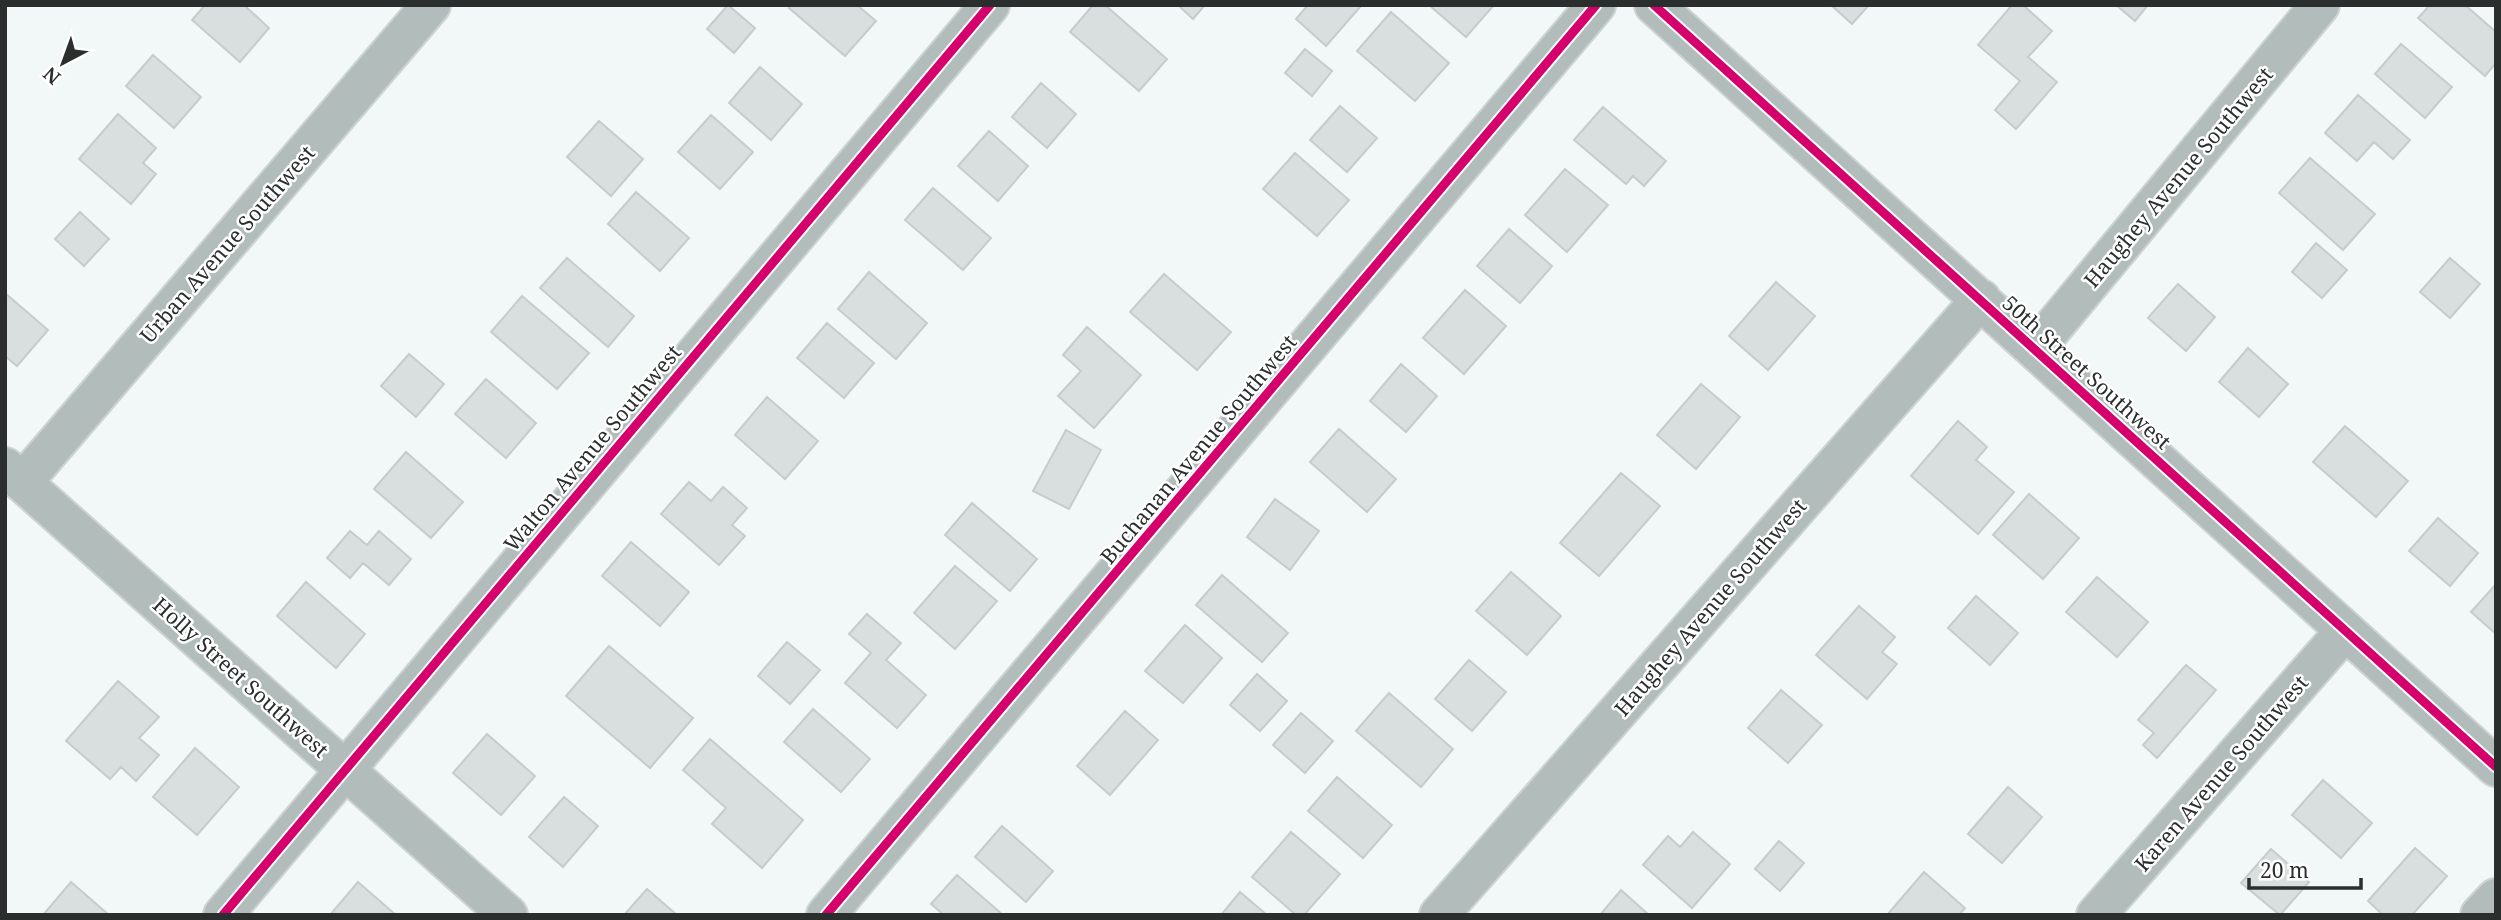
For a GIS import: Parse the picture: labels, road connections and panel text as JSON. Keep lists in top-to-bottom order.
{
  "streets": {
    "street": [
      "Haughey Avenue Southwest",
      "Urban Avenue Southwest",
      "50th Street Southwest",
      "Walton Avenue Southwest",
      "Buchanan Avenue Southwest",
      "Holly Street Southwest",
      "Karen Avenue Southwest"
    ]
  },
  "crossings": [
    ["Haughey Avenue Southwest", "50th Street Southwest"],
    ["Urban Avenue Southwest", "Holly Street Southwest"],
    ["50th Street Southwest", "Karen Avenue Southwest"],
    ["Walton Avenue Southwest", "Holly Street Southwest"]
  ],
  "scale_bar": "20 m",
  "north": "bottom left"
}
